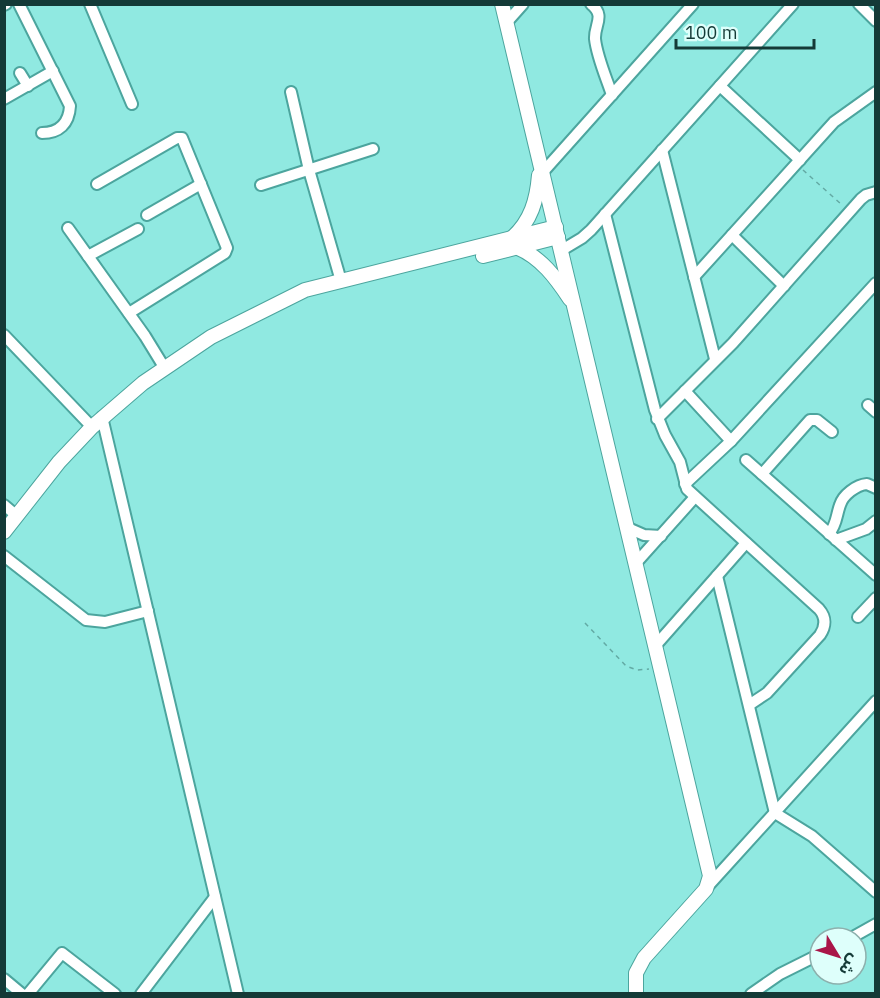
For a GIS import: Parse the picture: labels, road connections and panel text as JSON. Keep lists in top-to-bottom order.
{
  "scale_bar": "100 m",
  "north": "bottom right"
}
